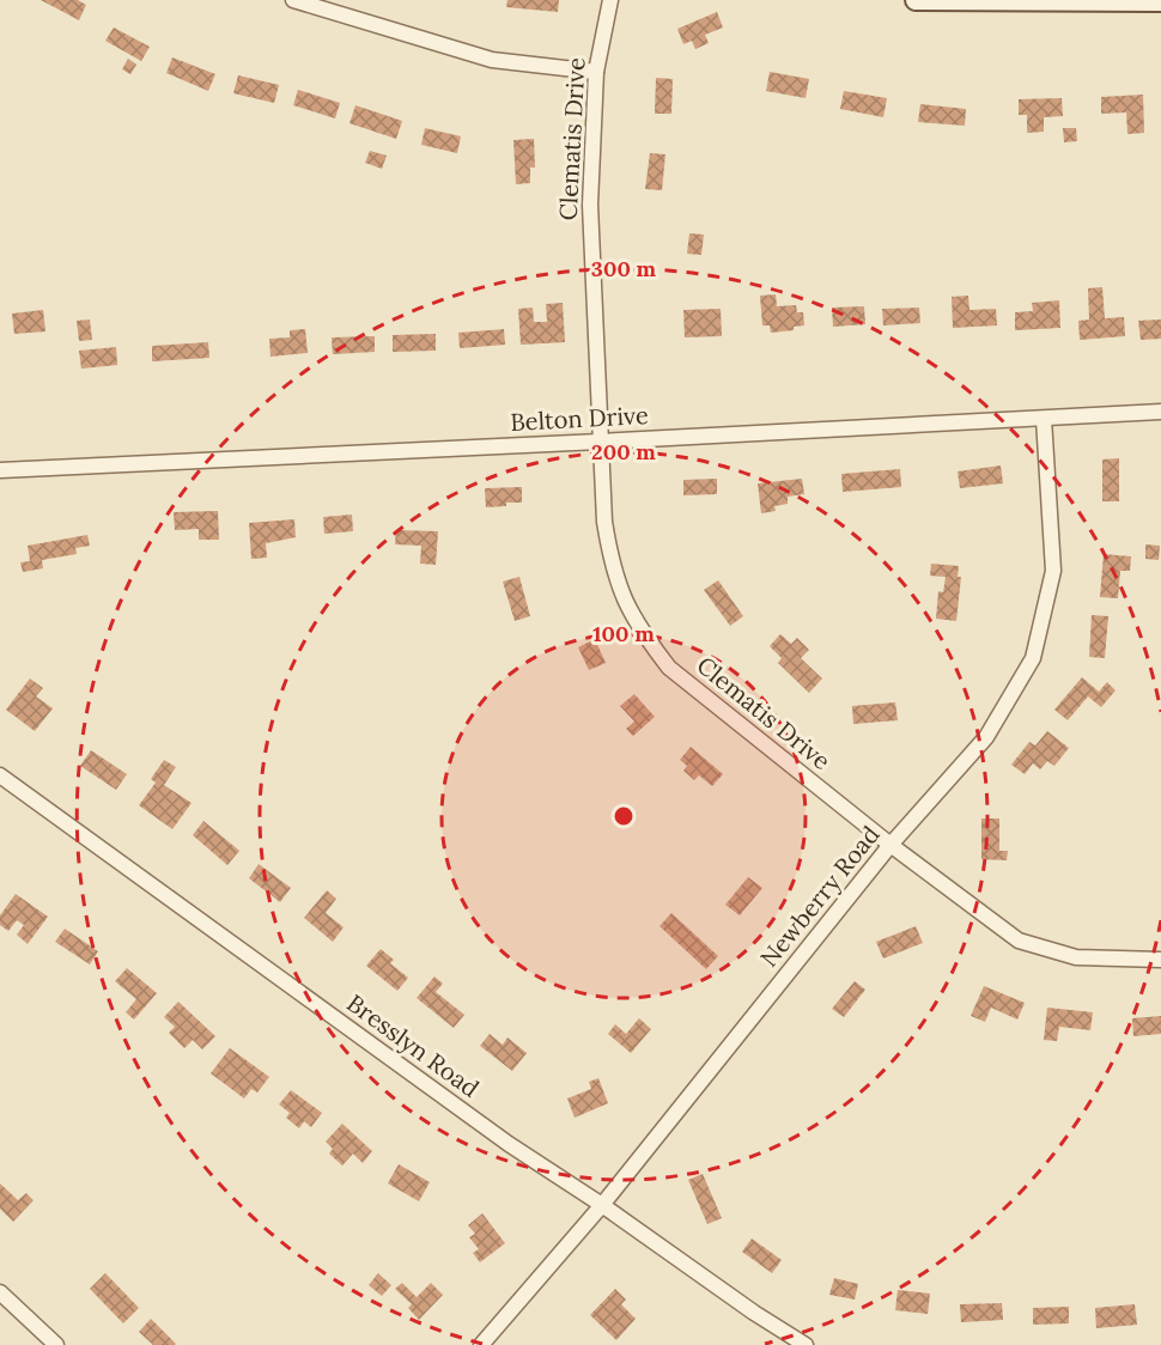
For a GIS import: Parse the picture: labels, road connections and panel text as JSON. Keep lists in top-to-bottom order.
{
  "streets": {
    "street": [
      "Clematis Drive",
      "Belton Drive",
      "Newberry Road",
      "Bresslyn Road"
    ]
  },
  "crossings": [
    ["Clematis Drive", "Belton Drive"],
    ["Clematis Drive", "Newberry Road"],
    ["Belton Drive", "Newberry Road"],
    ["Newberry Road", "Bresslyn Road"]
  ],
  "rings": ["300 m", "200 m", "100 m"]
}
